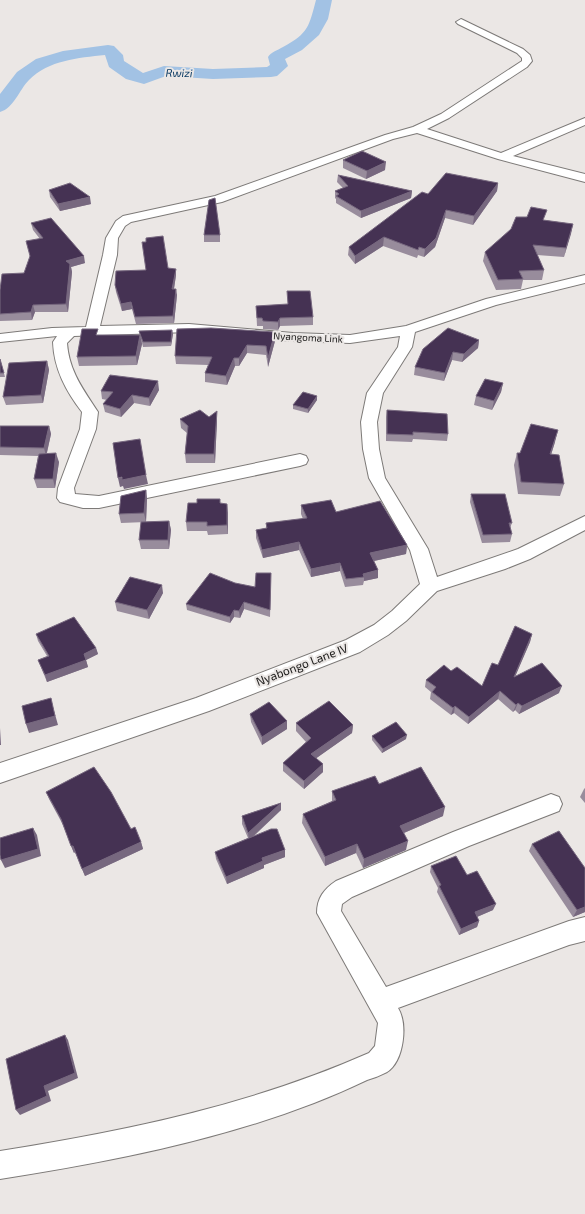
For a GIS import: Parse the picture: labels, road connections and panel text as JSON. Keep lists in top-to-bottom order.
{
  "streets": {
    "street": ["Nyangoma Link", "Nyabongo Lane IV"]
  },
  "water": ["Rwizi"]
}
